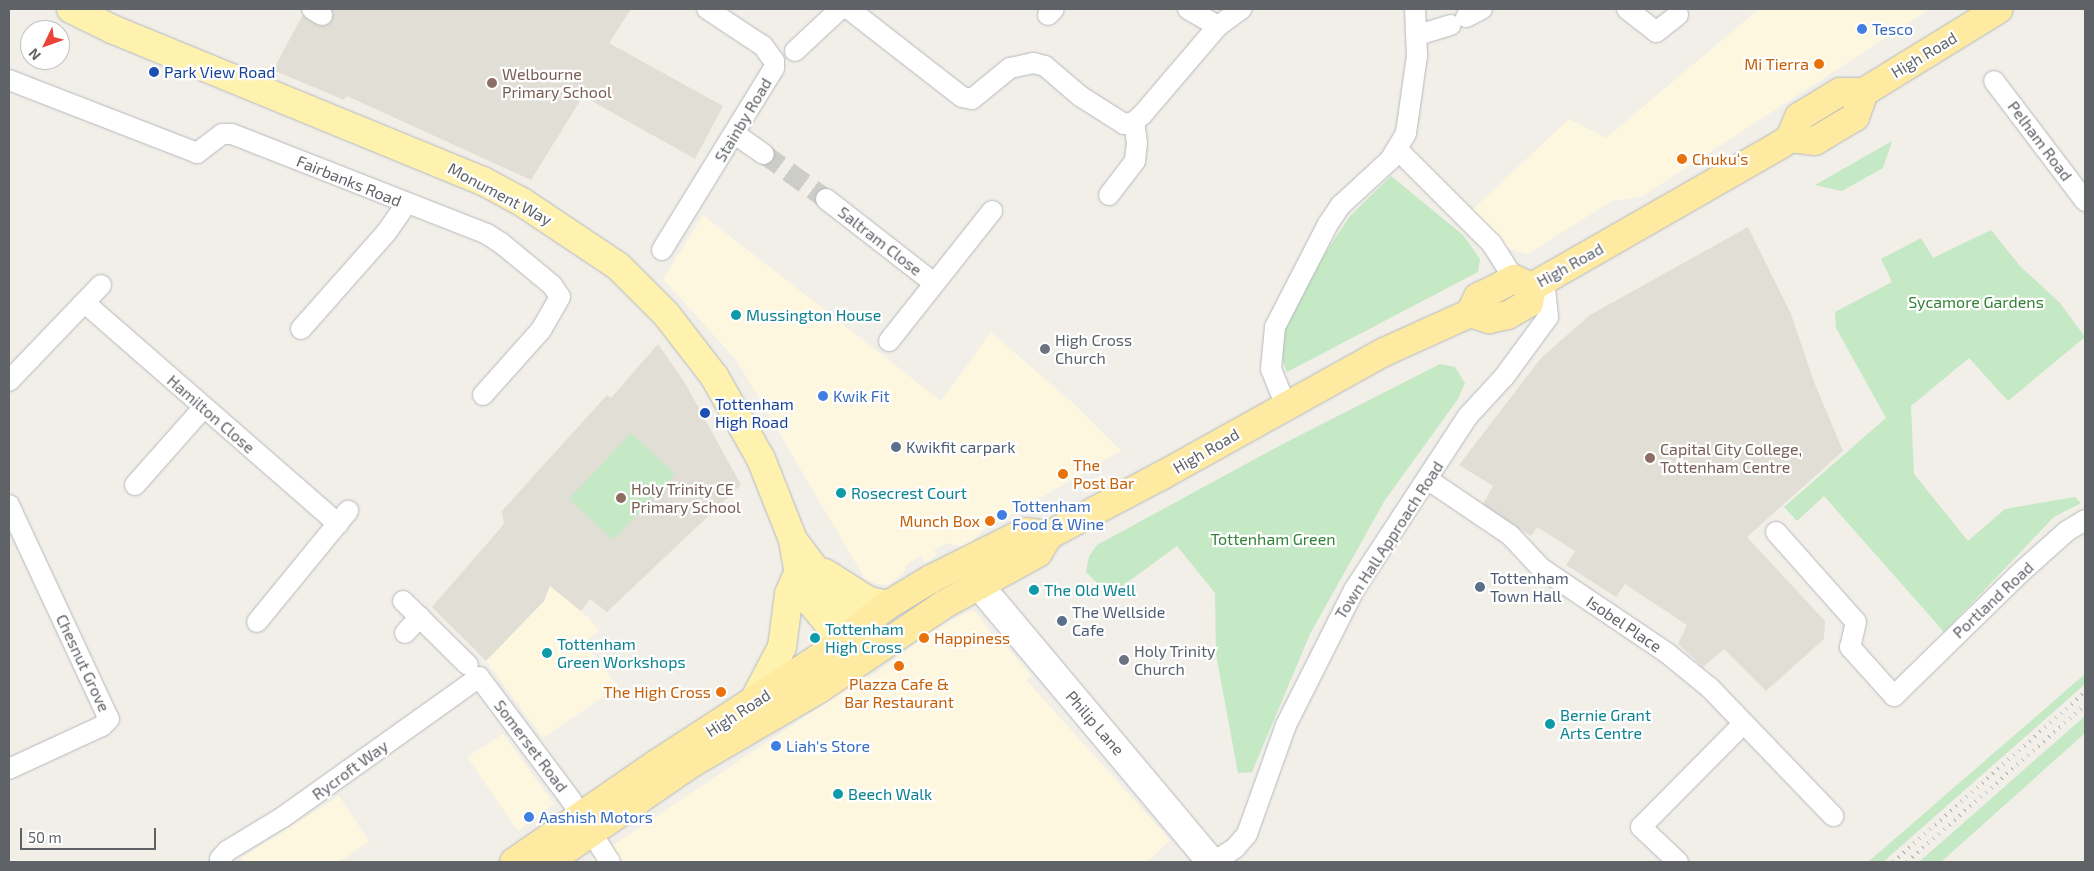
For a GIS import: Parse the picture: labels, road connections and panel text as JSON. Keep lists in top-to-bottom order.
{
  "streets": {
    "highway": ["High Road"],
    "main road": ["Monument Way", "Philip Lane"],
    "street": [
      "Stainby Road",
      "Pelham Road",
      "Fairbanks Road",
      "Saltram Close",
      "Hamilton Close",
      "Town Hall Approach Road",
      "Portland Road",
      "Isobel Place",
      "Chesnut Grove",
      "Somerset Road",
      "Rycroft Way"
    ]
  },
  "crossings": [
    ["High Road", "Monument Way"],
    ["High Road", "Town Hall Approach Road"],
    ["High Road", "Philip Lane"],
    ["High Road", "Somerset Road"],
    ["Town Hall Approach Road", "Isobel Place"],
    ["Town Hall Approach Road", "Philip Lane"],
    ["Somerset Road", "Rycroft Way"]
  ],
  "parks": ["Sycamore Gardens", "Tottenham Green"],
  "places": [
    "Tesco",
    "Mi Tierra",
    "Park View Road",
    "Welbourne Primary School",
    "Chuku‘s",
    "Mussington House",
    "High Cross Church",
    "Kwik Fit",
    "Tottenham High Road",
    "Kwikfit carpark",
    "Capital City College, Tottenham Centre",
    "The Post Bar",
    "Rosecrest Court",
    "Holy Trinity CE Primary School",
    "Tottenham Food & Wine",
    "Munch Box",
    "Tottenham Town Hall",
    "The Old Well",
    "The Wellside Cafe",
    "Tottenham High Cross",
    "Happiness",
    "Tottenham Green Workshops",
    "Holy Trinity Church",
    "Plazza Cafe & Bar Restaurant",
    "The High Cross",
    "Bernie Grant Arts Centre",
    "Liah's Store",
    "Beech Walk",
    "Aashish Motors"
  ],
  "scale_bar": "50 m",
  "north": "bottom left"
}
